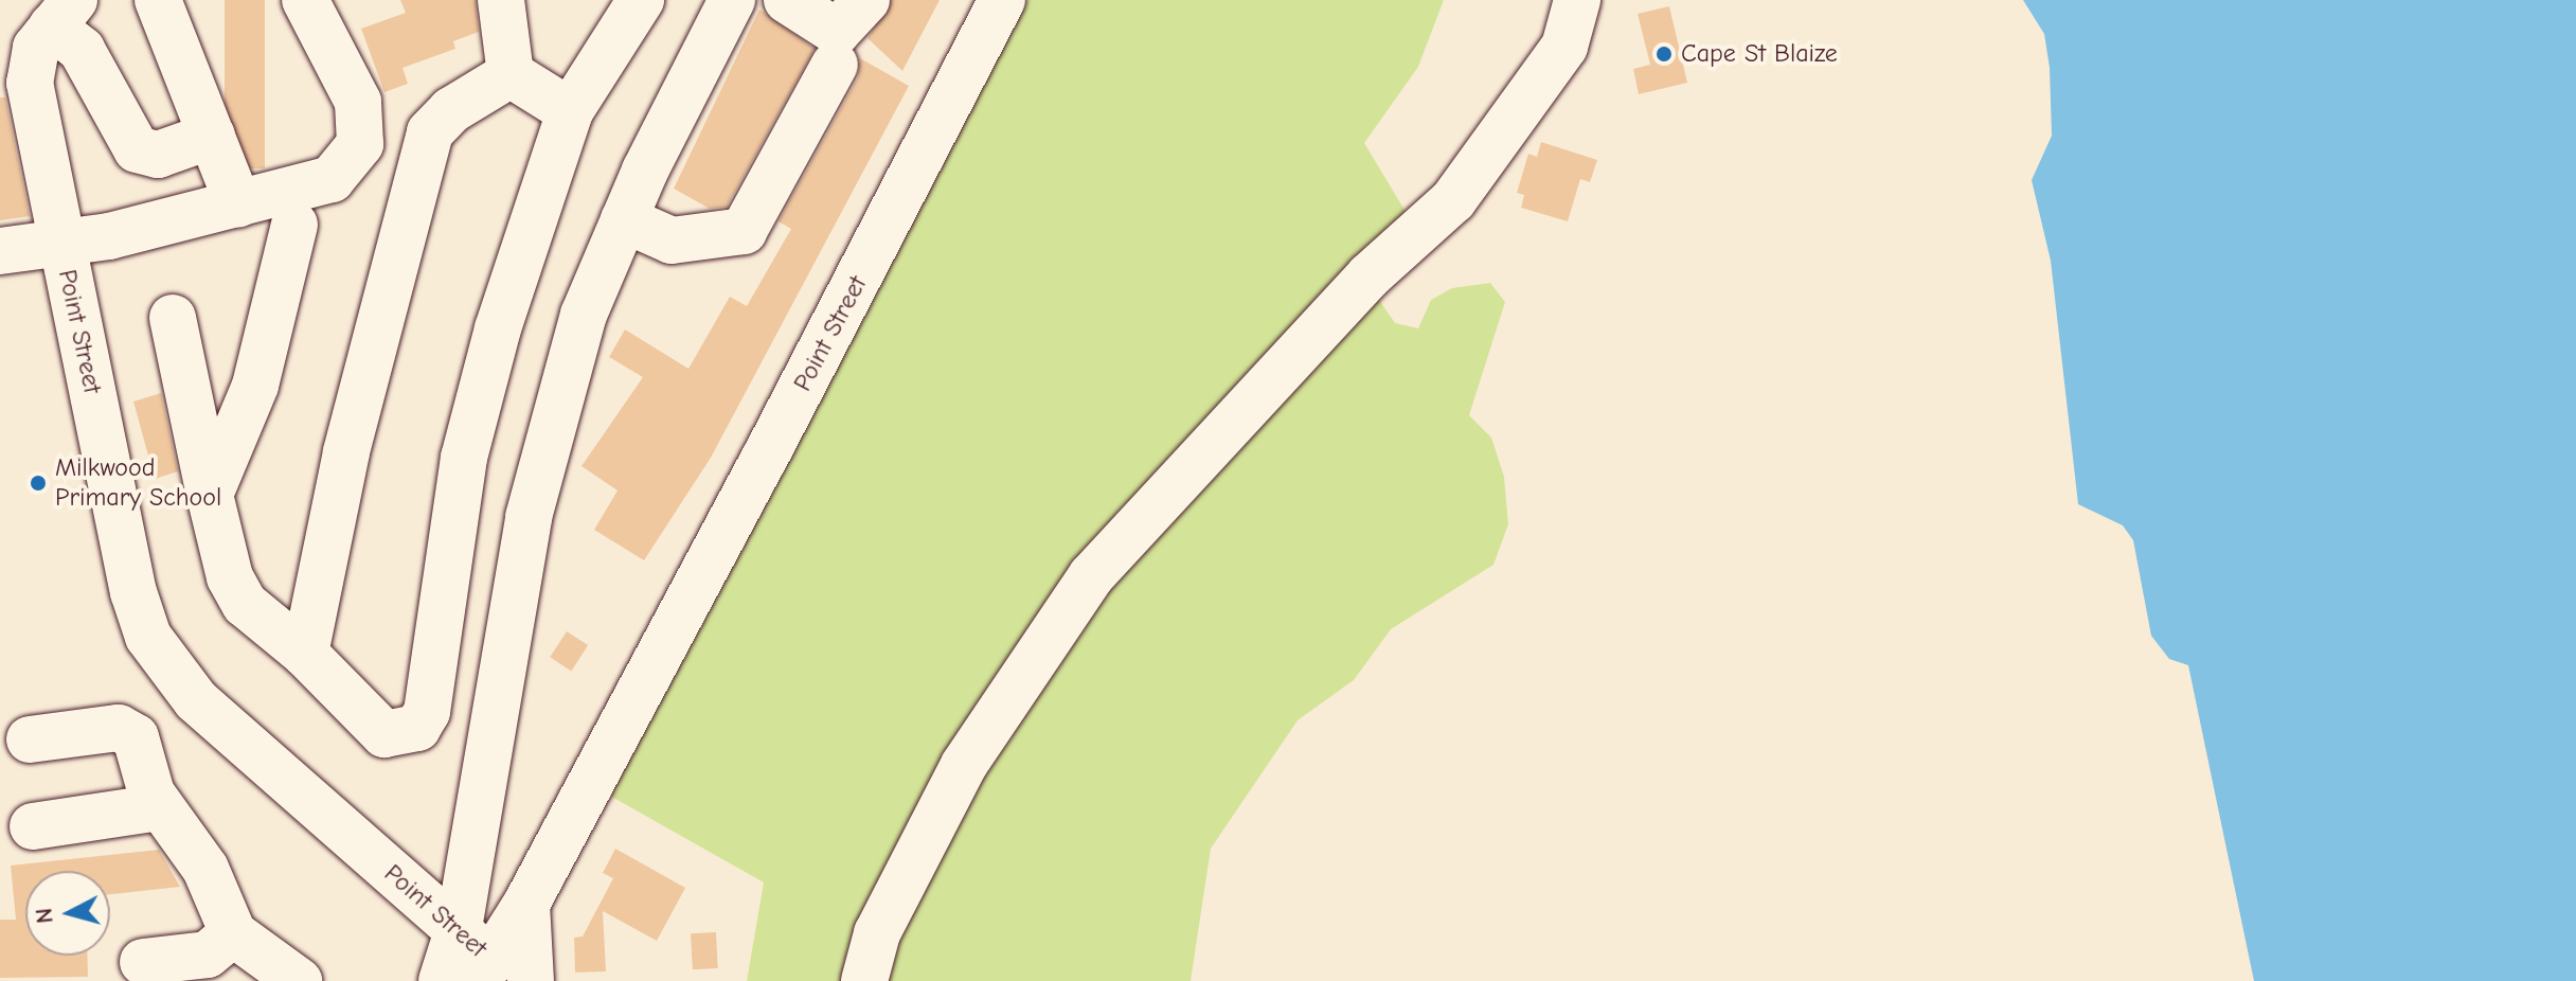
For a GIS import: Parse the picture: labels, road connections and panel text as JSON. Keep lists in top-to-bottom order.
{
  "streets": {
    "street": ["Point Street"]
  },
  "places": ["Cape St Blaize", "Milkwood Primary School"],
  "north": "left"
}
